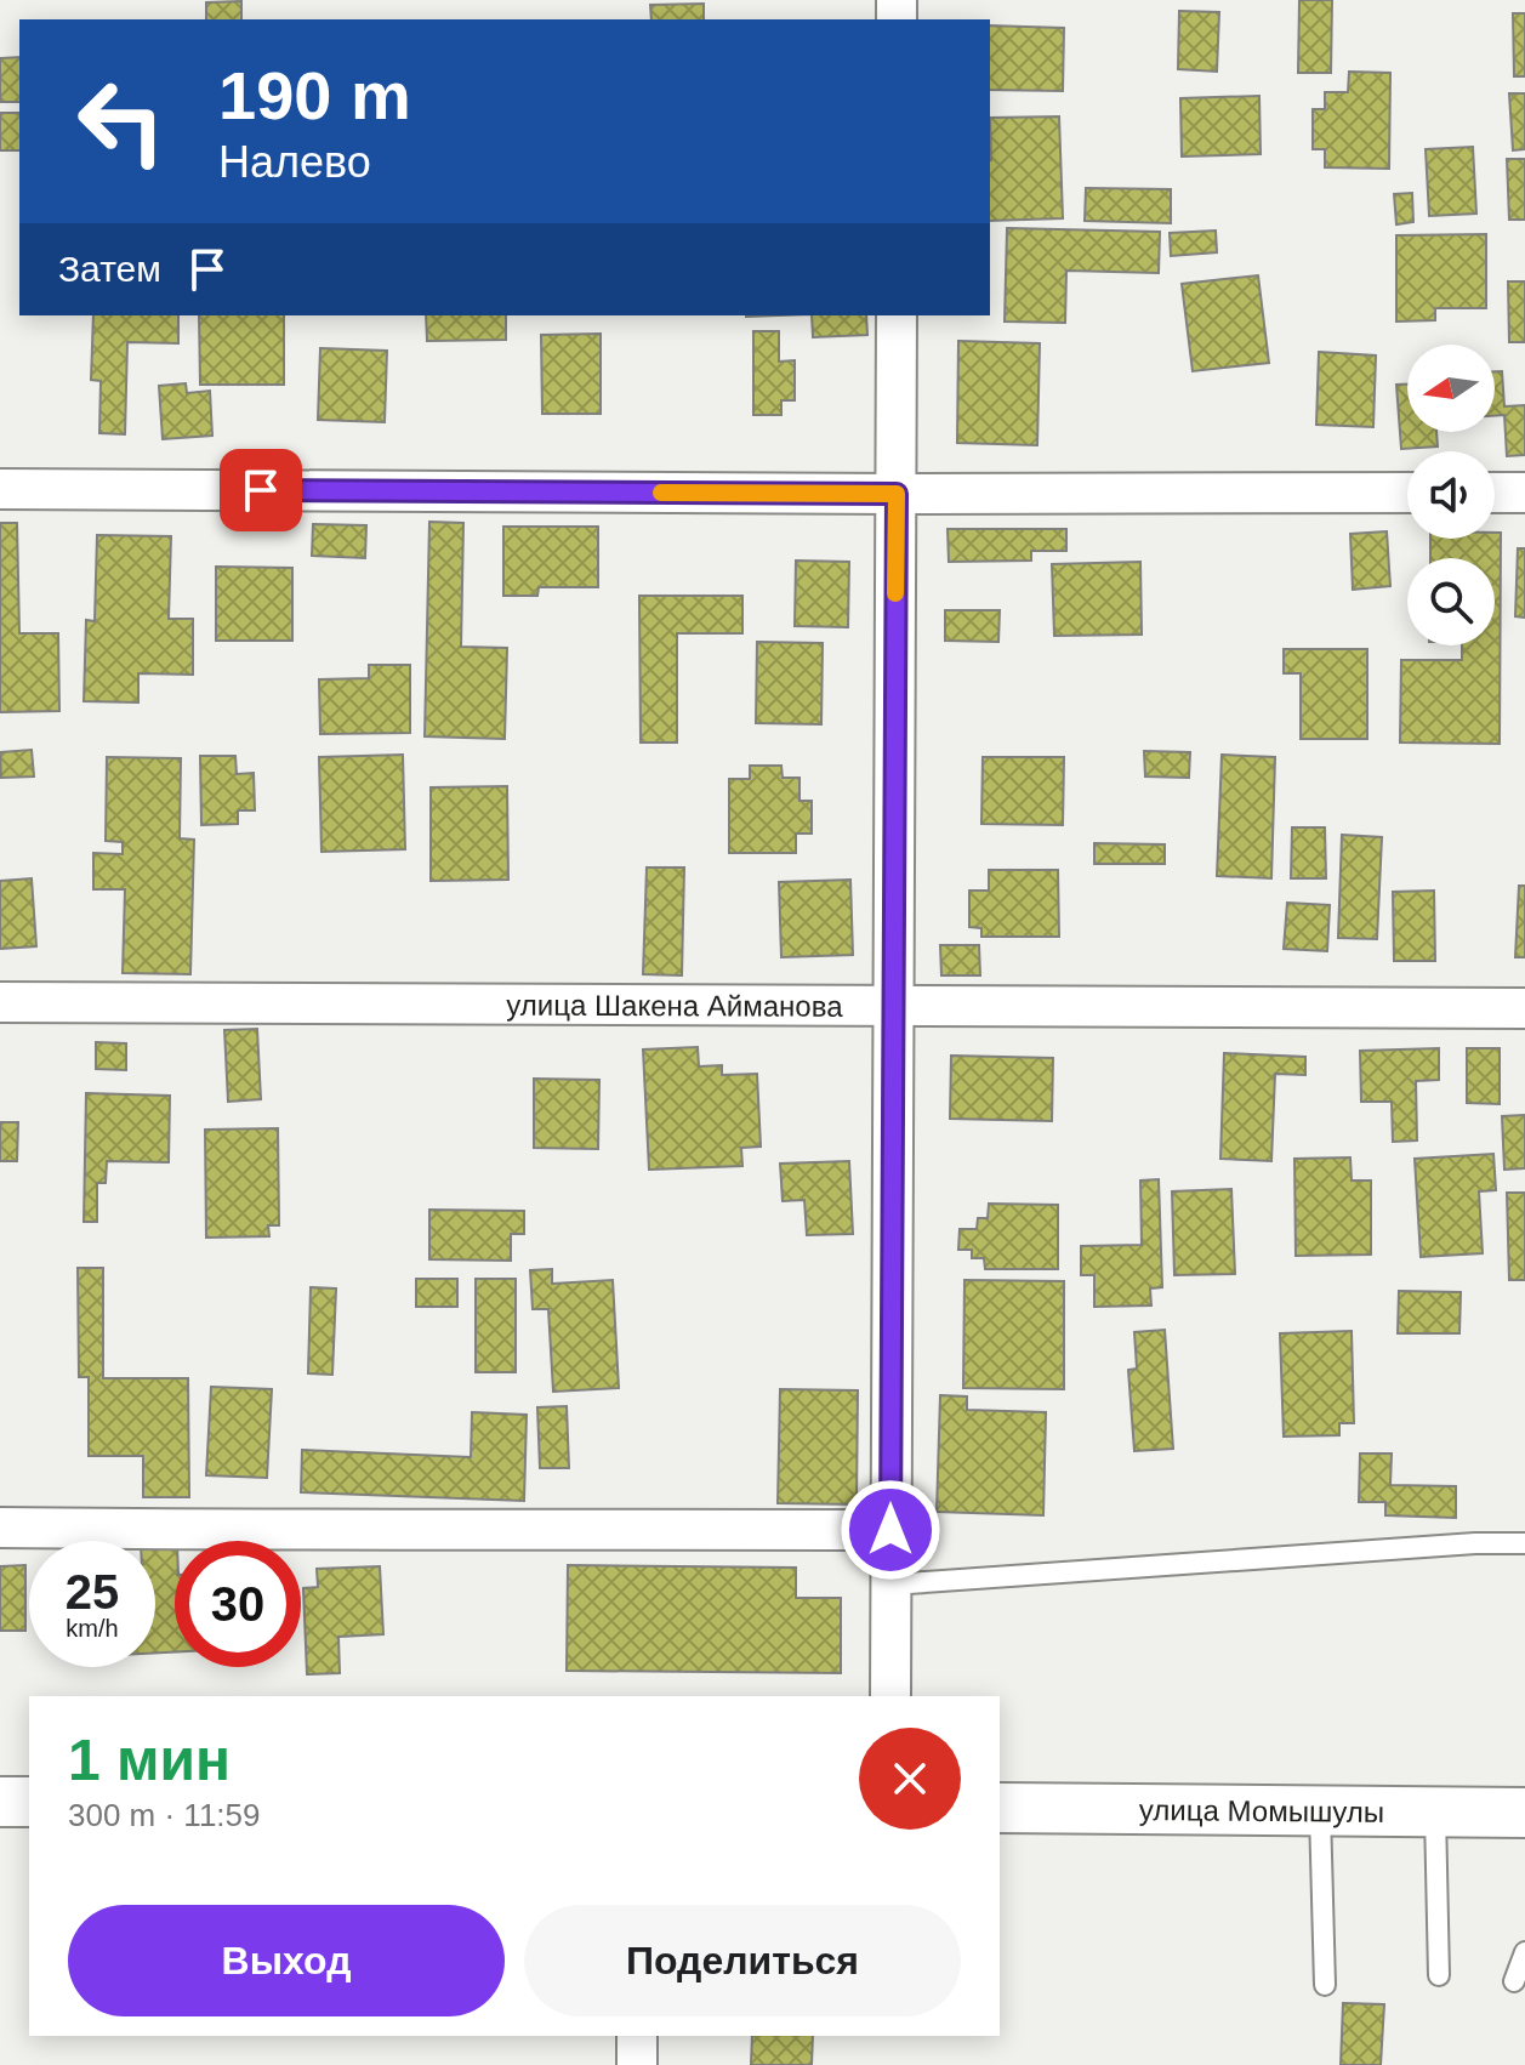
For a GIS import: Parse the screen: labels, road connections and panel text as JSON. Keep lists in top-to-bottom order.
{
  "streets": {
    "street": ["улица Шакена Айманова", "улица Момышулы"]
  },
  "north": "left",
  "page": {
    "turn": ["190 m", "Налево"],
    "then": "Затем",
    "speed": "25 km/h",
    "limit": "30",
    "heading": ["1 мин", "300 m · 11:59"],
    "buttons": ["Выход", "Поделиться"]
  }
}
